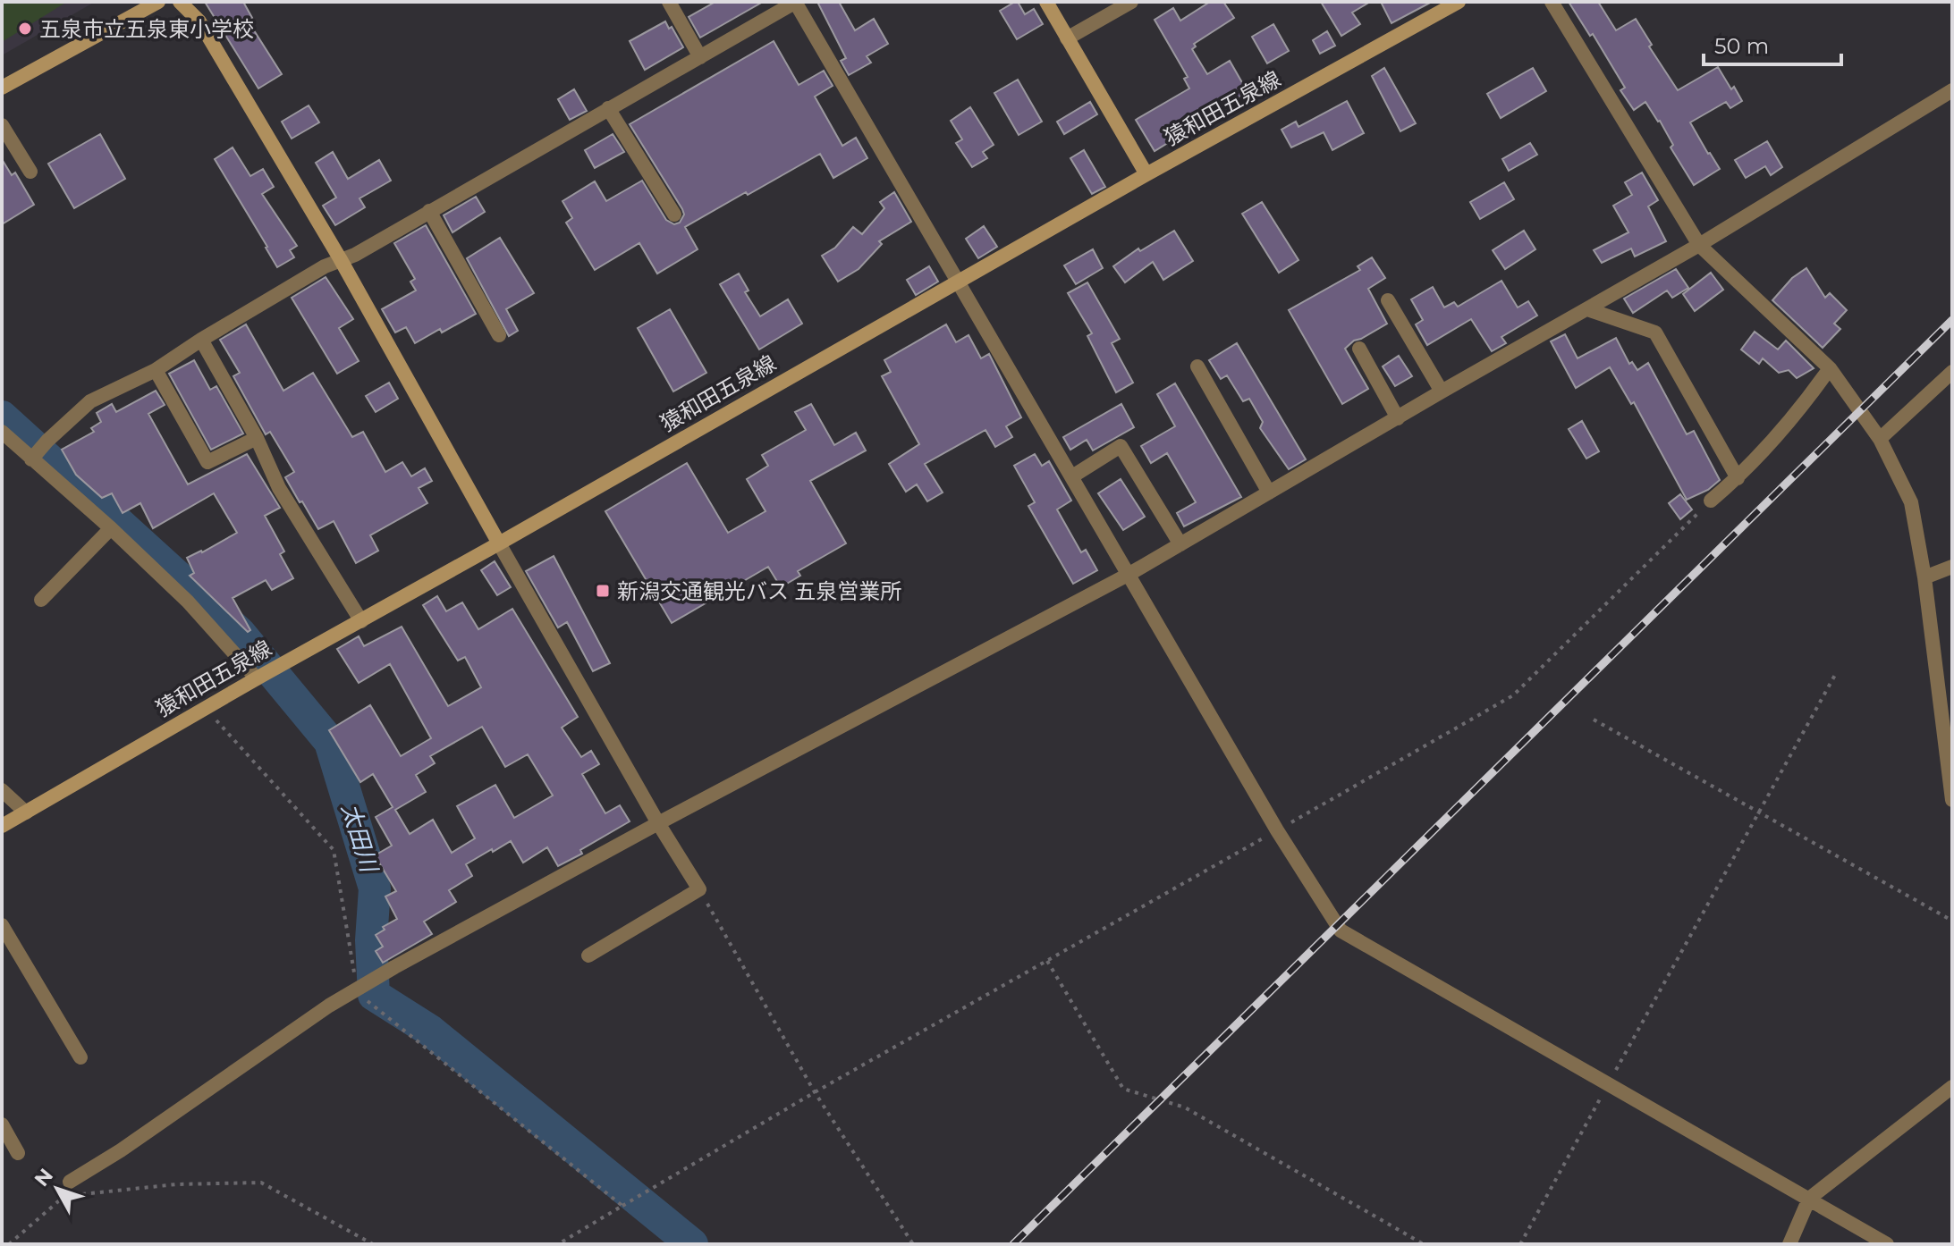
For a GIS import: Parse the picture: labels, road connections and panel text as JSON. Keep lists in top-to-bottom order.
{
  "streets": {
    "main road": ["猿和田五泉線"]
  },
  "water": ["太田川"],
  "places": {
    "other": ["五泉市立五泉東小学校"],
    "transit": ["新潟交通観光バス 五泉営業所"]
  },
  "scale_bar": "50 m",
  "north": "top left"
}
